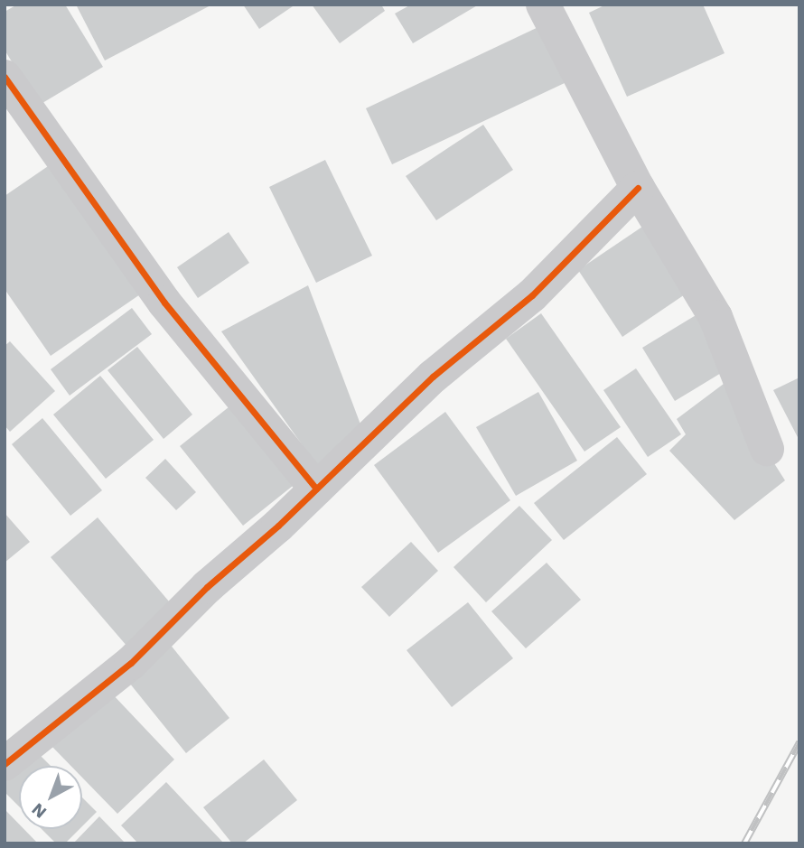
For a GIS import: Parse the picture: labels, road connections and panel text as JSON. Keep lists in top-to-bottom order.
{
  "north": "bottom left"
}
